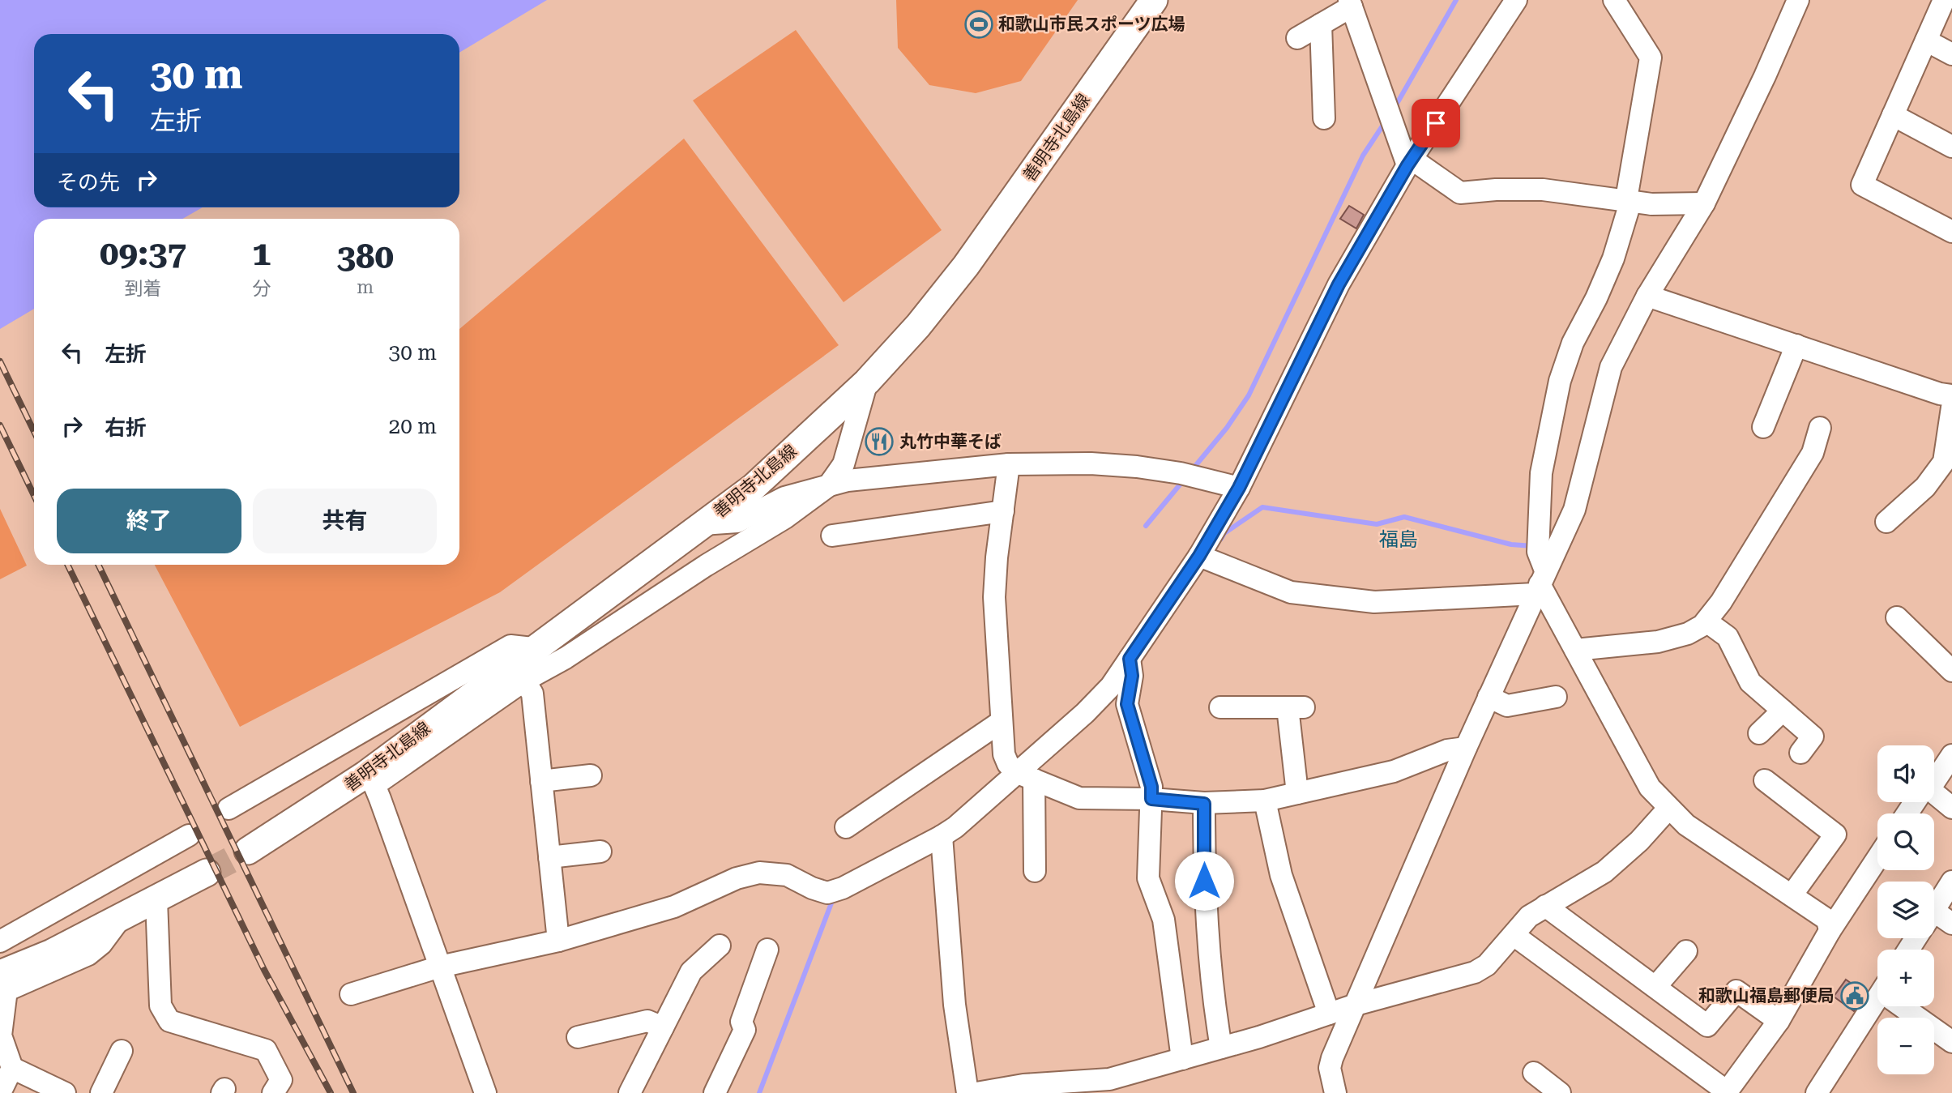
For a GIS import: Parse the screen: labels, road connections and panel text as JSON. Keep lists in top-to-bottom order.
{
  "streets": {
    "main road": ["善明寺北島線"]
  },
  "districts": ["福島"],
  "places": {
    "sports": ["和歌山市民スポーツ広場"],
    "restaurant": ["丸竹中華そば"],
    "public building": ["和歌山福島郵便局"]
  },
  "page": {
    "turn": ["30 m", "左折"],
    "then": "その先",
    "eta": [
      "09:37",
      "到着",
      "1",
      "分",
      "380",
      "m"
    ],
    "list": [
      {
        "name": "左折",
        "value": "30 m"
      },
      {
        "name": "右折",
        "value": "20 m"
      }
    ],
    "buttons": ["終了", "共有"],
    "map_buttons": ["+", "−"]
  }
}
